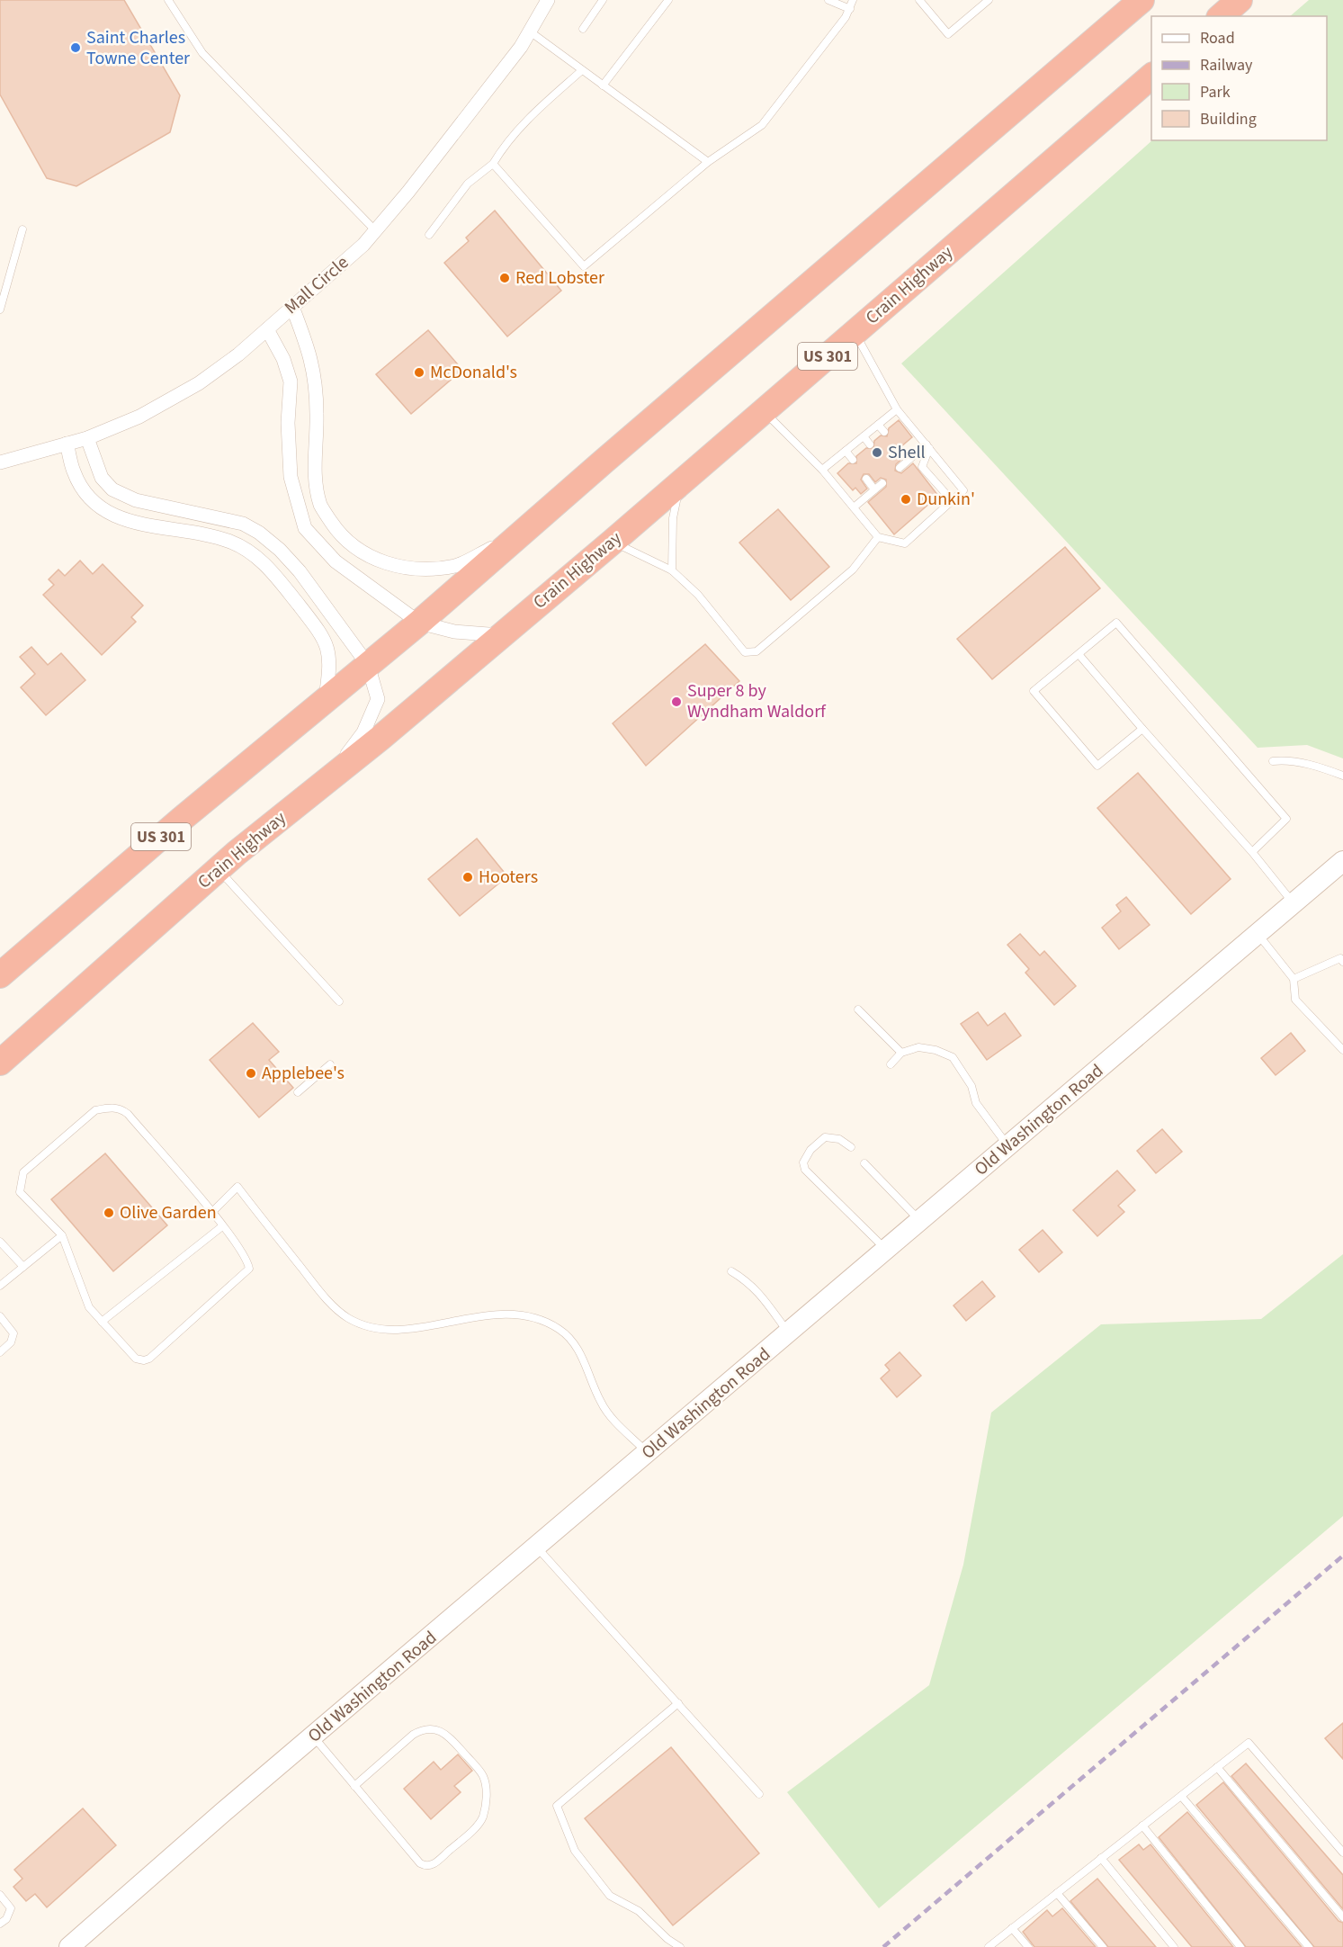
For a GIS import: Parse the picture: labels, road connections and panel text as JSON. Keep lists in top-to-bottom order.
{
  "streets": {
    "highway": ["Crain Highway", "US 301"],
    "main road": ["Old Washington Road"],
    "street": ["Mall Circle"]
  },
  "places": [
    "Saint Charles Towne Center",
    "Red Lobster",
    "McDonald's",
    "Shell",
    "Dunkin'",
    "Super 8 by Wyndham Waldorf",
    "Hooters",
    "Applebee's",
    "Olive Garden"
  ],
  "legend": [
    "Road",
    "Railway",
    "Park",
    "Building"
  ]
}
